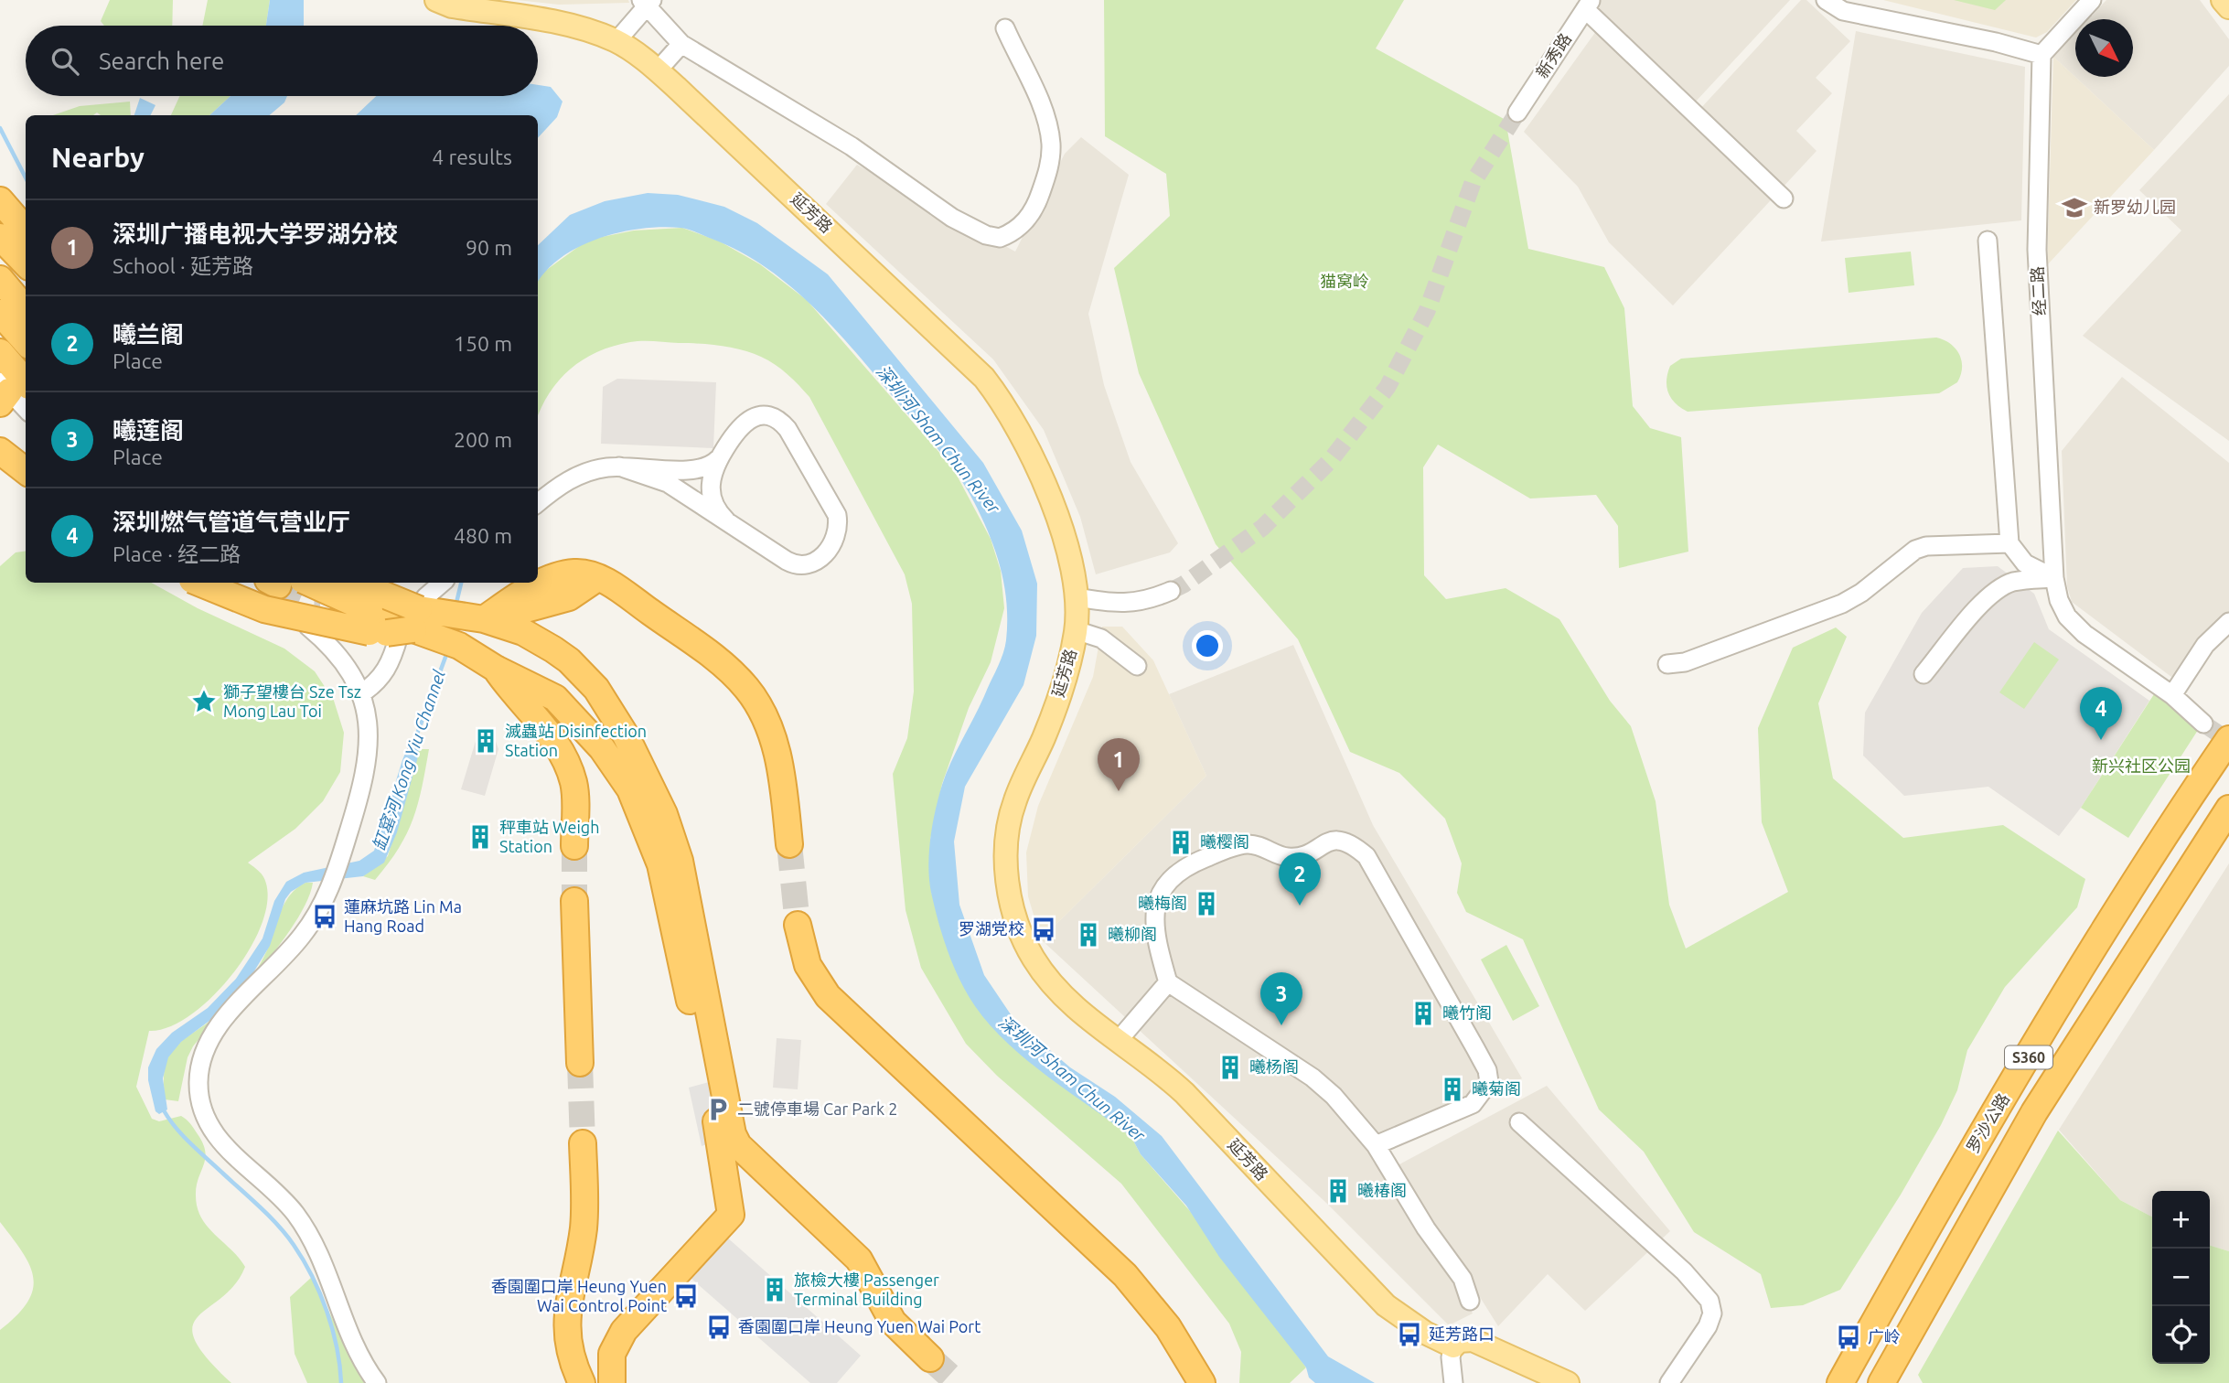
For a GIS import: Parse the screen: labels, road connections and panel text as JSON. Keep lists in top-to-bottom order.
{
  "streets": {
    "highway": ["S360", "罗沙公路"],
    "main road": ["延芳路"],
    "street": ["新秀路", "经二路"]
  },
  "water": ["深圳河 Sham Chun River", "缸窰河 Kong Yiu Channel"],
  "parks": ["猫窝岭", "新兴社区公园"],
  "places": {
    "school or university": ["新罗幼儿园"],
    "place": ["獅子望樓台 Sze Tsz Mong Lau Toi"],
    "building": [
      "滅蟲站 Disinfection Station",
      "秤車站 Weigh Station",
      "曦樱阁",
      "曦梅阁",
      "曦柳阁",
      "曦竹阁",
      "曦杨阁",
      "曦菊阁",
      "曦椿阁",
      "旅檢大樓 Passenger Terminal Building"
    ],
    "bus stop": [
      "蓮麻坑路 Lin Ma Hang Road",
      "罗湖党校",
      "香園圍口岸 Heung Yuen Wai Control Point",
      "香園圍口岸 Heung Yuen Wai Port",
      "延芳路口",
      "广岭"
    ],
    "parking": ["二號停車場 Car Park 2"]
  },
  "north": "bottom right",
  "page": {
    "search": "Search here",
    "heading": ["Nearby", "4 results"],
    "list": [
      {
        "mark": "1",
        "name": "深圳广播电视大学罗湖分校",
        "note": "School · 延芳路",
        "value": "90 m"
      },
      {
        "mark": "2",
        "name": "曦兰阁",
        "note": "Place",
        "value": "150 m"
      },
      {
        "mark": "3",
        "name": "曦莲阁",
        "note": "Place",
        "value": "200 m"
      },
      {
        "mark": "4",
        "name": "深圳燃气管道气营业厅",
        "note": "Place · 经二路",
        "value": "480 m"
      }
    ],
    "pins": [
      "4",
      "1",
      "2",
      "3"
    ],
    "map_buttons": ["+", "−"]
  }
}
